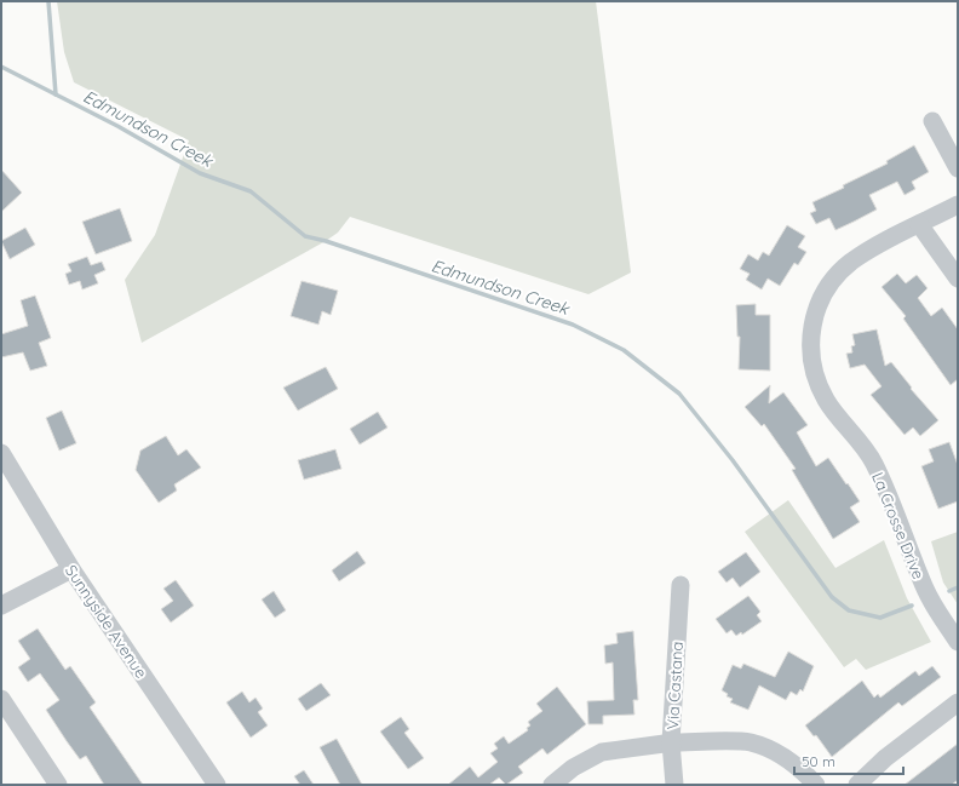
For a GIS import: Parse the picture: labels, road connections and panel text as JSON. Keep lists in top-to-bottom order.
{
  "streets": {
    "street": ["La Crosse Drive", "Sunnyside Avenue", "Via Castana"]
  },
  "water": ["Edmundson Creek"],
  "scale_bar": "50 m"
}
